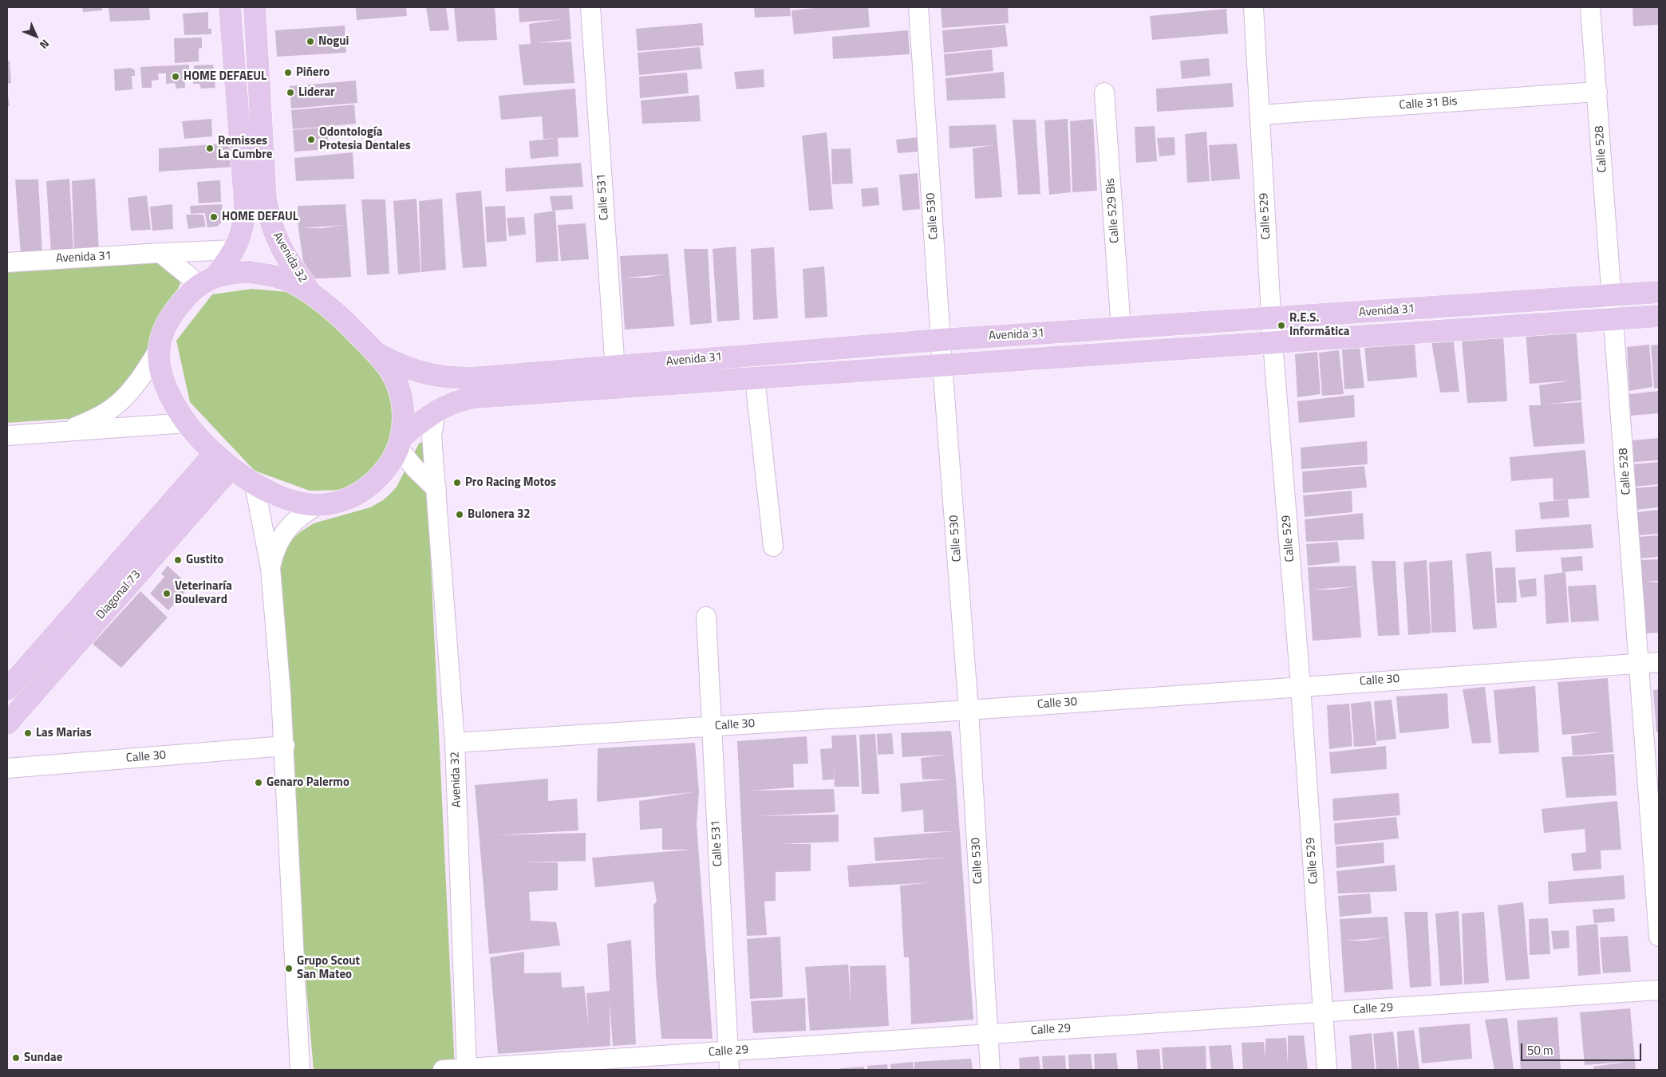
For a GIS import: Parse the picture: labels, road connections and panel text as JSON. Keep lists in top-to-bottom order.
{
  "streets": {
    "main road": ["Avenida 31", "Avenida 32", "Diagonal 73"],
    "street": [
      "Calle 31 Bis",
      "Calle 528",
      "Calle 531",
      "Calle 529 Bis",
      "Calle 530",
      "Calle 529",
      "Calle 30",
      "Calle 29"
    ]
  },
  "crossings": [
    ["Calle 31 Bis", "Calle 528"],
    ["Calle 31 Bis", "Calle 529"],
    ["Calle 528", "Avenida 31"],
    ["Calle 528", "Calle 30"],
    ["Calle 531", "Avenida 31"],
    ["Calle 531", "Calle 30"],
    ["Calle 531", "Calle 29"],
    ["Calle 529 Bis", "Avenida 31"],
    ["Calle 530", "Avenida 31"],
    ["Calle 530", "Calle 30"],
    ["Calle 530", "Calle 29"],
    ["Calle 529", "Avenida 31"],
    ["Calle 529", "Calle 30"],
    ["Calle 529", "Calle 29"],
    ["Avenida 31", "Avenida 32"],
    ["Avenida 32", "Calle 30"],
    ["Avenida 32", "Calle 29"]
  ],
  "places": [
    "Nogui",
    "Piñero",
    "HOME DEFAEUL",
    "Liderar",
    "Odontología Protesia Dentales",
    "Remisses La Cumbre",
    "HOME DEFAUL",
    "R.E.S. Informática",
    "Pro Racing Motos",
    "Bulonera 32",
    "Gustito",
    "Veterinaría Boulevard",
    "Las Marias",
    "Genaro Palermo",
    "Grupo Scout San Mateo",
    "Sundae"
  ],
  "scale_bar": "50 m",
  "north": "bottom right"
}
